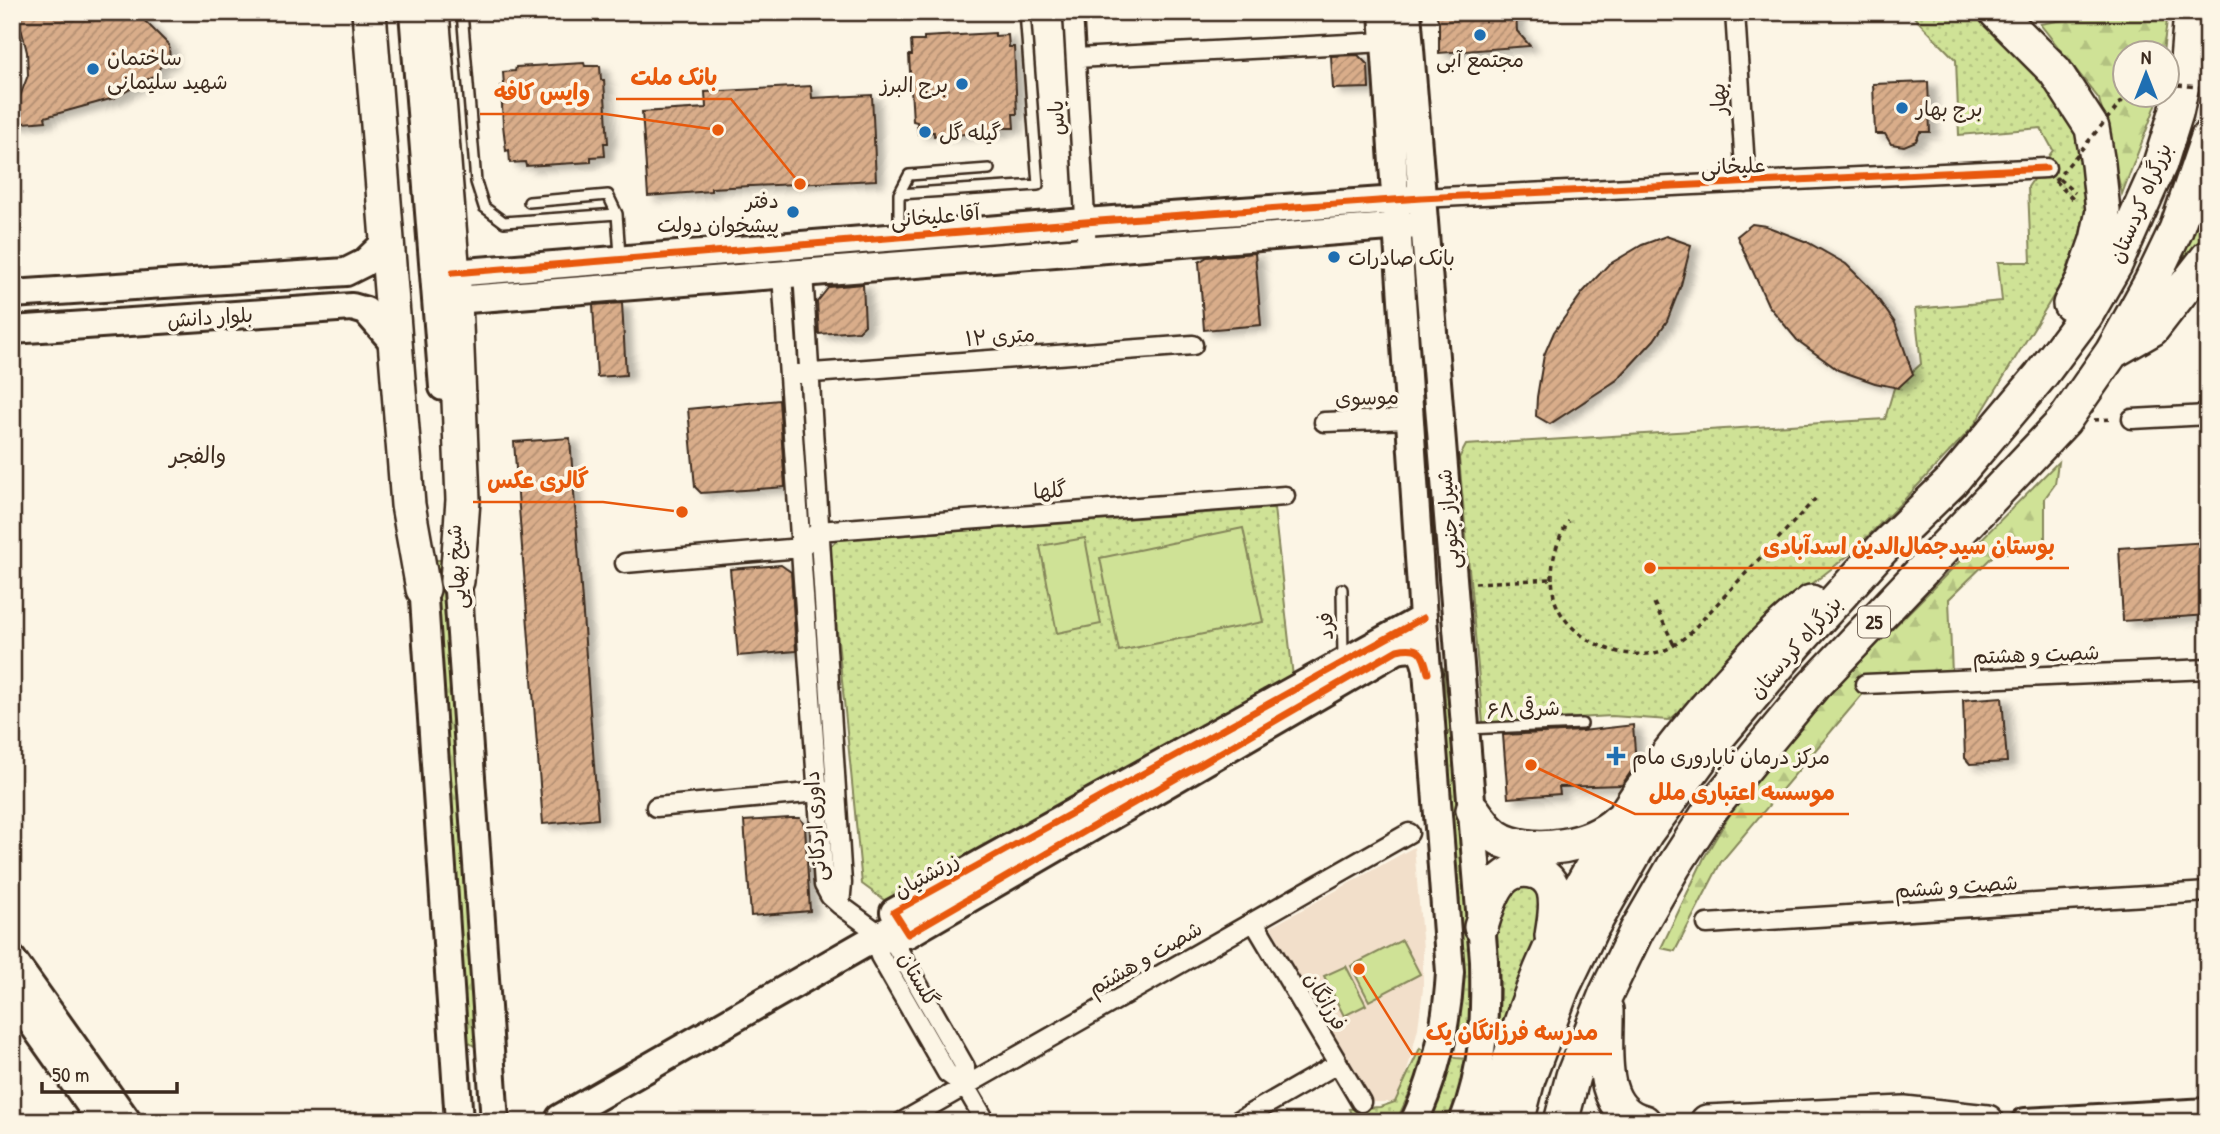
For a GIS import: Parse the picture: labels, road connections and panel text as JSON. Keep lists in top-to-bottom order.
{
  "streets": {
    "highway": ["بزرگراه کردستان", "25"],
    "main road": [
      "آقا علیخانی",
      "بلوار دانش",
      "شیراز جنوبی",
      "شیخ بهایی",
      "زرتشتیان"
    ],
    "street": [
      "بهار",
      "یاس",
      "علیخانی",
      "۱۲ متری",
      "موسوی",
      "گلها",
      "شصت و هشتم",
      "داوری اردکانی",
      "شصت و ششم",
      "گلستان",
      "فرزانگان"
    ],
    "lane": ["فرد", "۶۸ شرقی"]
  },
  "crossings": [
    ["بهار", "علیخانی"],
    ["یاس", "آقا علیخانی"],
    ["علیخانی", "آقا علیخانی"],
    ["علیخانی", "شیراز جنوبی"],
    ["آقا علیخانی", "شیراز جنوبی"],
    ["۱۲ متری", "داوری اردکانی"],
    ["موسوی", "شیراز جنوبی"],
    ["گلها", "داوری اردکانی"],
    ["شیراز جنوبی", "۶۸ شرقی"],
    ["شیراز جنوبی", "زرتشتیان"],
    ["فرد", "زرتشتیان"],
    ["شصت و هشتم", "گلستان"],
    ["شصت و هشتم", "فرزانگان"],
    ["داوری اردکانی", "زرتشتیان"],
    ["داوری اردکانی", "گلستان"],
    ["زرتشتیان", "گلستان"]
  ],
  "districts": ["والفجر"],
  "places": {
    "other": [
      "مجتمع آبی",
      "ساختمان شهید سلیمانی",
      "برج البرز",
      "برج بهار",
      "وایس کافه",
      "گیله گل",
      "بانک ملت",
      "دفتر پیشخوان دولت",
      "بانک صادرات",
      "گالری عکس",
      "بوستان سیدجمال‌الدین اسدآبادی",
      "موسسه اعتباری ملل",
      "مدرسه فرزانگان یک"
    ],
    "health": ["مرکز درمان ناباروری مام"]
  },
  "scale_bar": "50 m",
  "north": "top"
}
